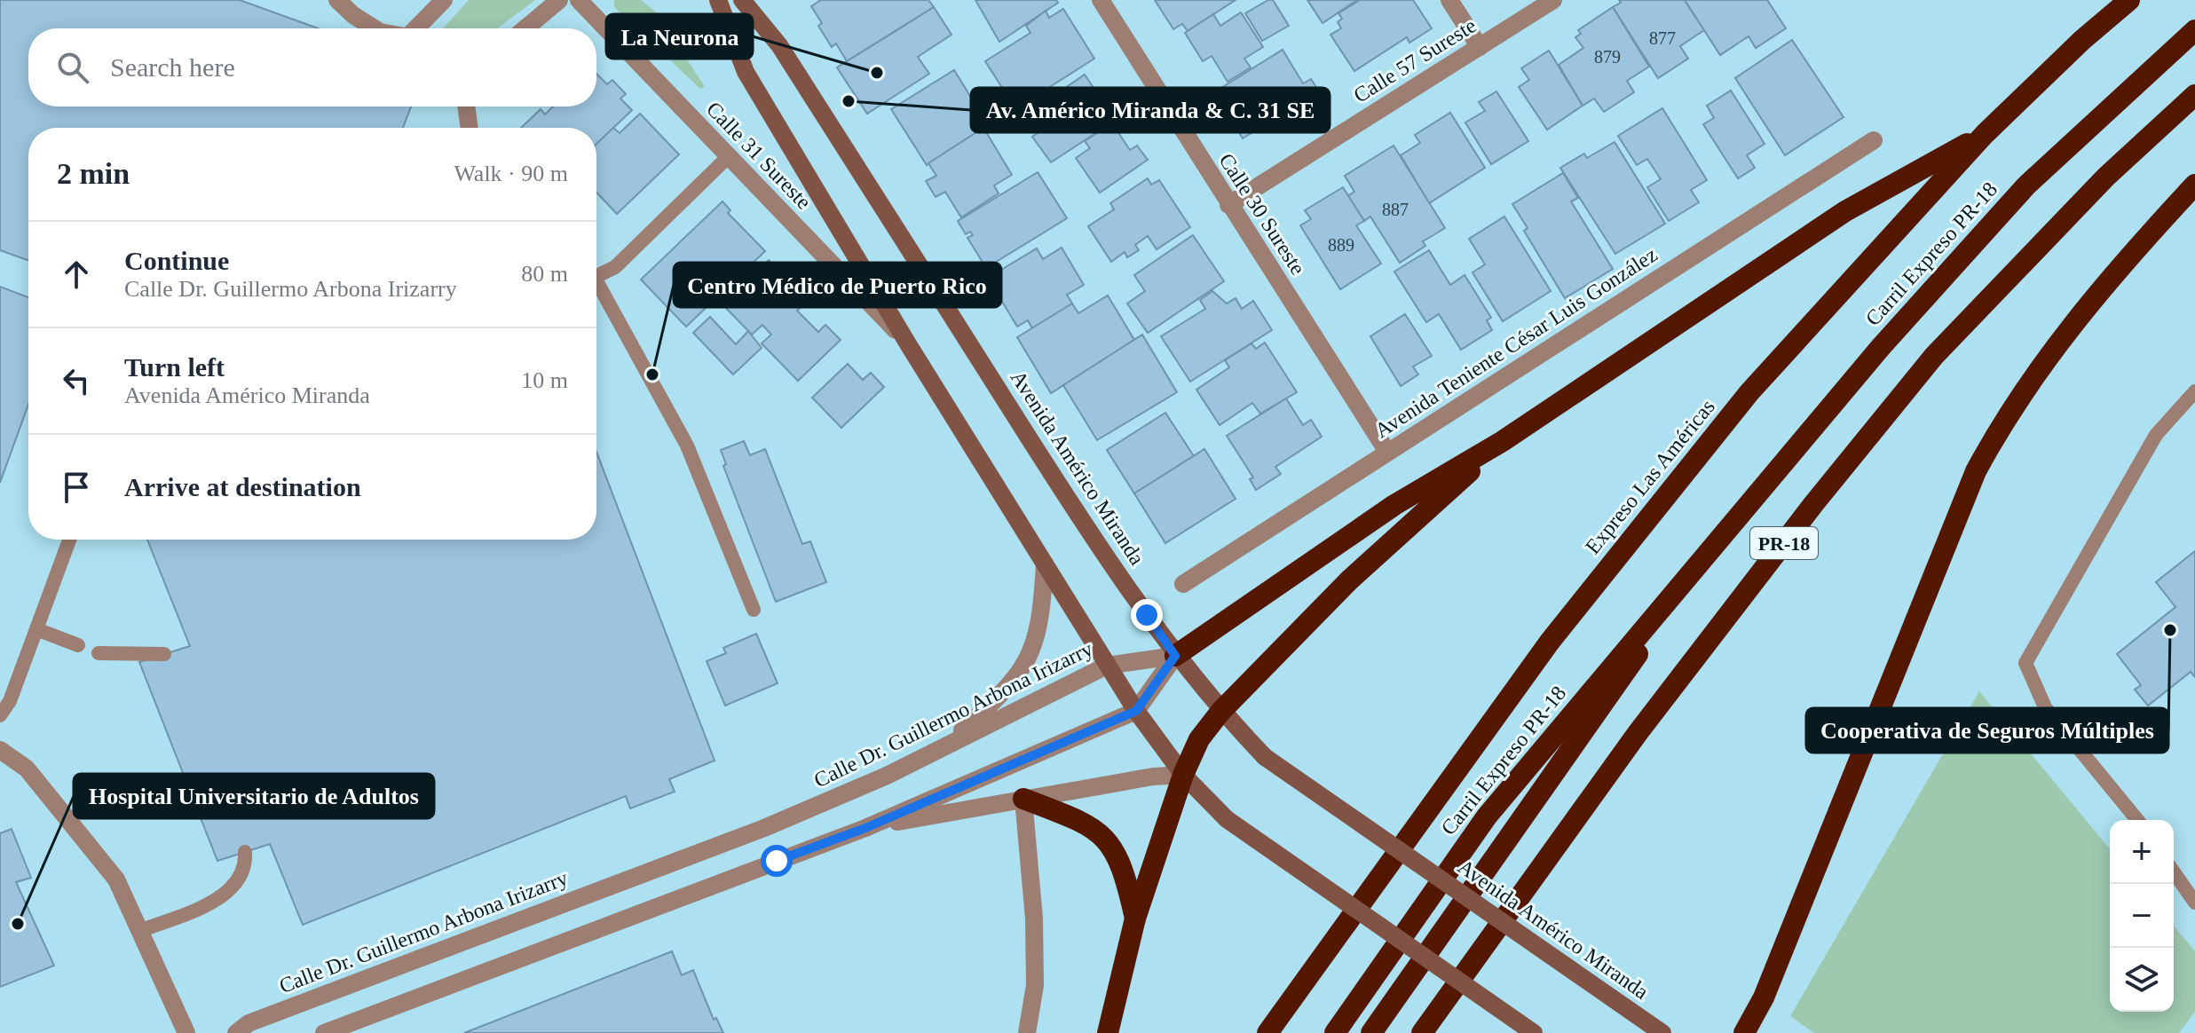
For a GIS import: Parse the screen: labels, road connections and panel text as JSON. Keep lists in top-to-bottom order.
{
  "streets": {
    "highway": ["Carril Expreso PR-18", "Expreso Las Américas", "PR-18"],
    "street": [
      "Calle 57 Sureste",
      "Calle 31 Sureste",
      "Calle 30 Sureste",
      "Avenida Teniente César Luis González",
      "Avenida Américo Miranda",
      "Calle Dr. Guillermo Arbona Irizarry"
    ]
  },
  "crossings": [
    ["Calle 57 Sureste", "Calle 30 Sureste"],
    ["Calle 30 Sureste", "Avenida Teniente César Luis González"],
    ["Avenida Américo Miranda", "Calle Dr. Guillermo Arbona Irizarry"]
  ],
  "places": [
    "La Neurona",
    "Av. Américo Miranda & C. 31 SE",
    "Centro Médico de Puerto Rico",
    "Cooperativa de Seguros Múltiples",
    "Hospital Universitario de Adultos"
  ],
  "house_numbers": [
    "877",
    "879",
    "887",
    "889"
  ],
  "page": {
    "search": "Search here",
    "heading": ["2 min", "Walk · 90 m"],
    "list": [
      ["Continue", "Calle Dr. Guillermo Arbona Irizarry", "80 m"],
      ["Turn left", "Avenida Américo Miranda", "10 m"],
      "Arrive at destination"
    ],
    "map_buttons": ["+", "−"]
  }
}
